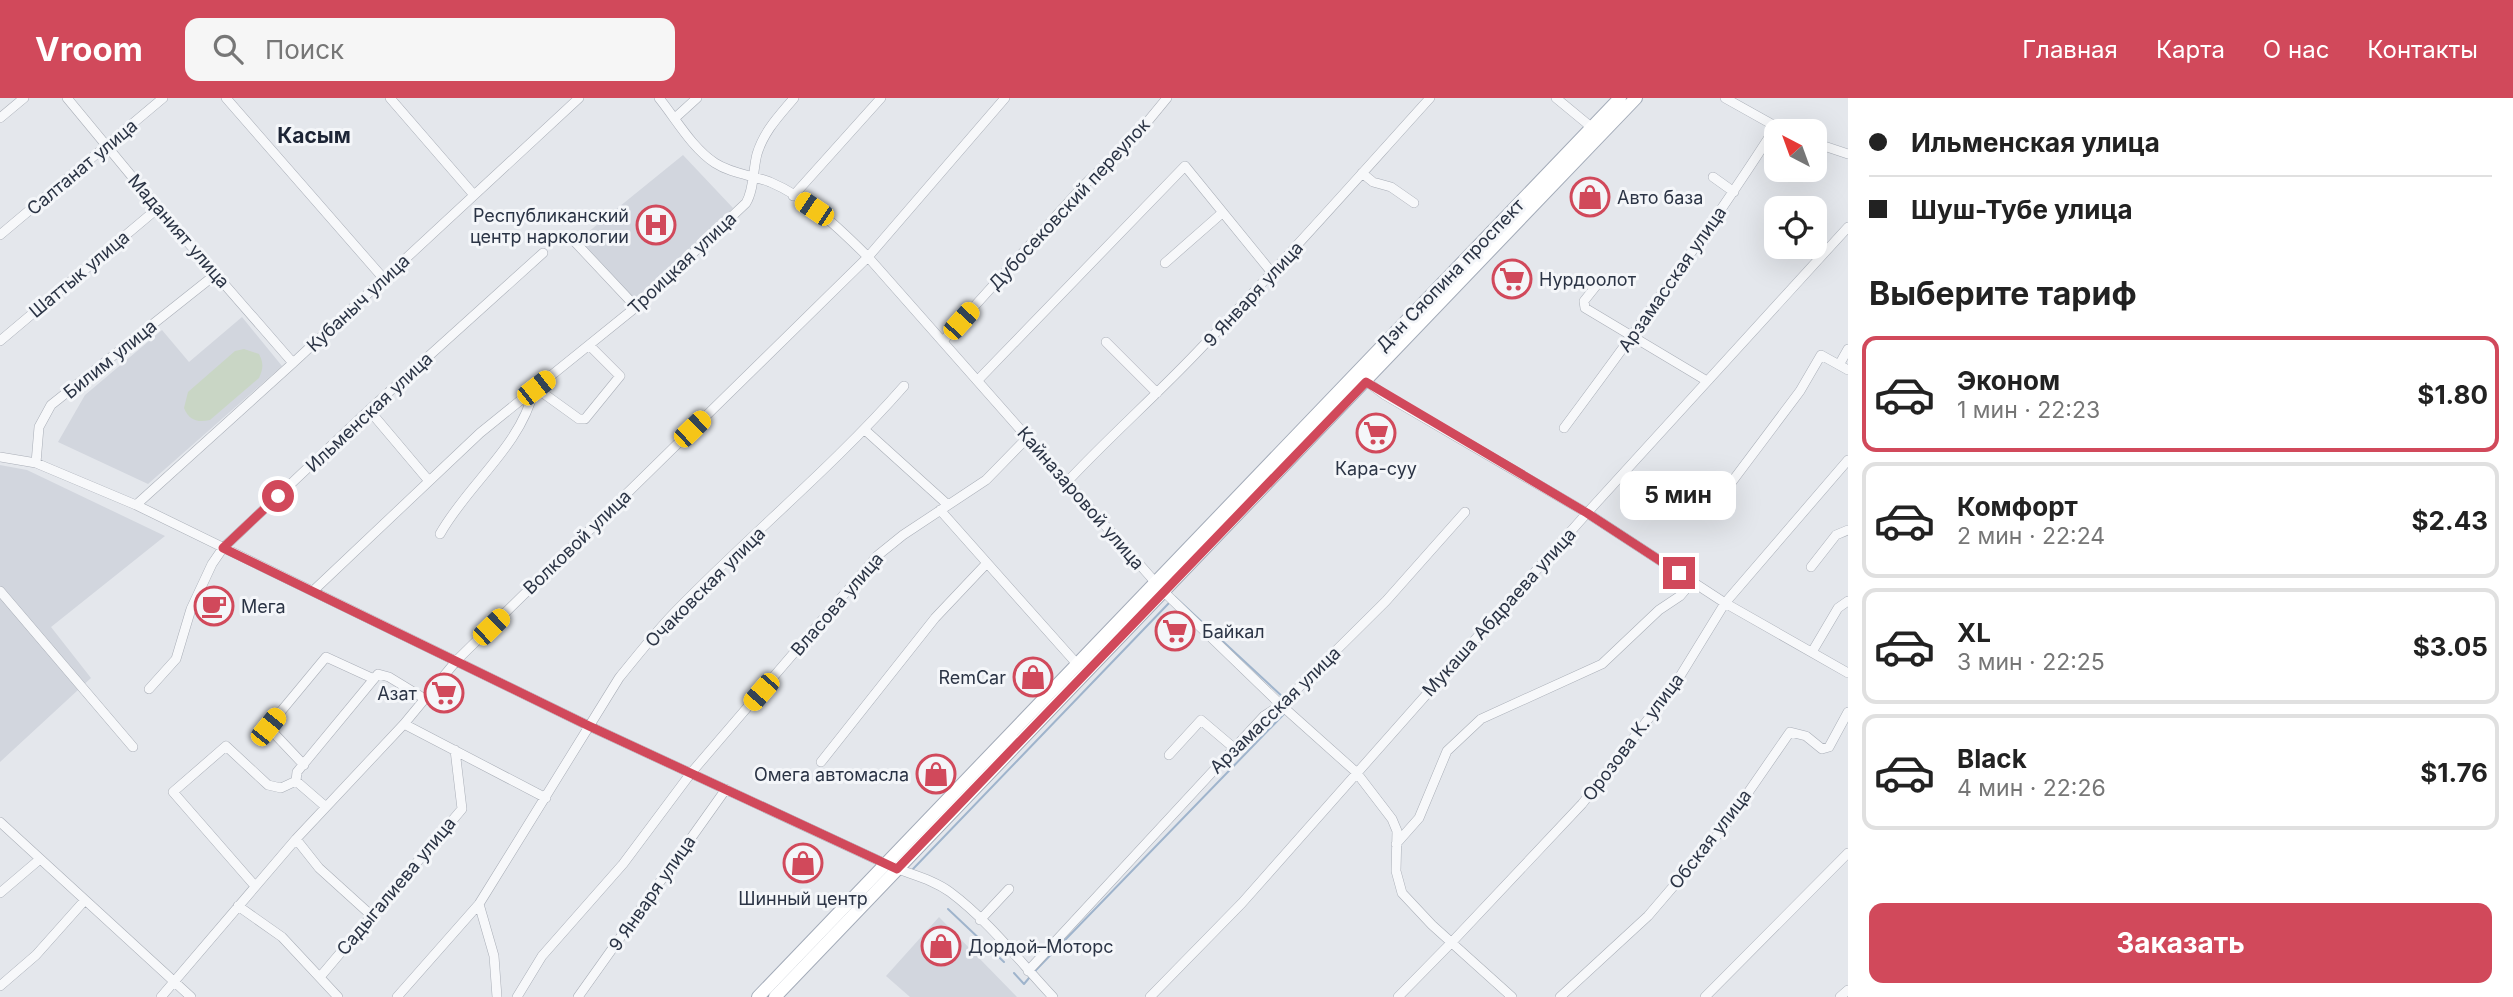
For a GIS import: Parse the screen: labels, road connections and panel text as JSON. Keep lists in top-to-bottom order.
{
  "streets": {
    "main road": ["Дэн Сяопина проспект"],
    "street": [
      "Салтанат улица",
      "Дубосековский переулок",
      "Маданият улица",
      "Троицкая улица",
      "Шаттык улица",
      "Арзамасская улица",
      "9 Января улица",
      "Кубаныч улица",
      "Билим улица",
      "Ильменская улица",
      "Кайназаровой улица",
      "Волковой улица",
      "Очаковская улица",
      "Власова улица",
      "Мукаша Абдраева улица",
      "Орозова К. улица",
      "Обская улица",
      "Садыгалиева улица"
    ]
  },
  "crossings": [
    ["Салтанат улица", "Маданият улица"],
    ["Дубосековский переулок", "Кайназаровой улица"],
    ["Маданият улица", "Шаттык улица"],
    ["Маданият улица", "Кубаныч улица"],
    ["Маданият улица", "Билим улица"],
    ["Троицкая улица", "Кайназаровой улица"],
    ["Дэн Сяопина проспект", "Кайназаровой улица"],
    ["Арзамасская улица", "Кайназаровой улица"],
    ["9 Января улица", "Кайназаровой улица"],
    ["Кайназаровой улица", "Волковой улица"],
    ["Кайназаровой улица", "Власова улица"],
    ["Кайназаровой улица", "Мукаша Абдраева улица"],
    ["Кайназаровой улица", "Орозова К. улица"]
  ],
  "districts": ["Касым"],
  "places": {
    "shop": [
      "Авто база",
      "RemCar",
      "Омега автомасла",
      "Шинный центр",
      "Дордой–Моторс"
    ],
    "hospital": ["Республиканский центр наркологии"],
    "supermarket": [
      "Нурдоолот",
      "Кара-суу",
      "Байкал",
      "Азат"
    ],
    "cafe": ["Мега"]
  },
  "north": "top left",
  "page": {
    "header": "Vroom",
    "search": "Поиск",
    "nav": [
      "Главная",
      "Карта",
      "О нас",
      "Контакты"
    ],
    "banner": ["Ильменская улица", "Шуш-Тубе улица"],
    "heading": "Выберите тариф",
    "list": [
      {
        "name": "Эконом",
        "note": "1 мин · 22:23",
        "value": "$1.80"
      },
      {
        "name": "Комфорт",
        "note": "2 мин · 22:24",
        "value": "$2.43"
      },
      {
        "name": "XL",
        "note": "3 мин · 22:25",
        "value": "$3.05"
      },
      {
        "name": "Black",
        "note": "4 мин · 22:26",
        "value": "$1.76"
      }
    ],
    "bubble": "5 мин",
    "buttons": "Заказать"
  }
}
